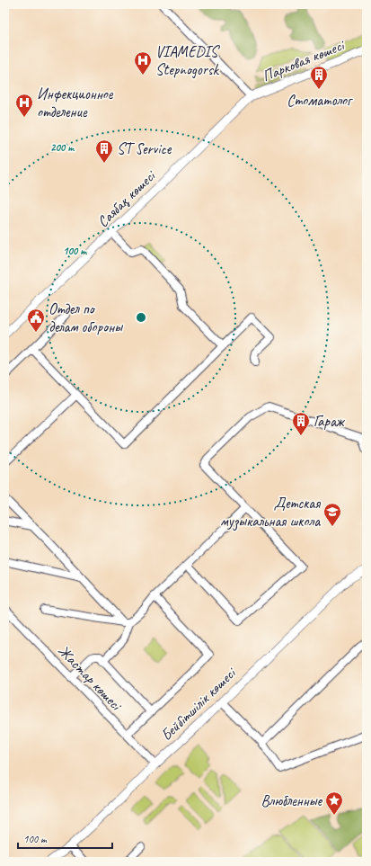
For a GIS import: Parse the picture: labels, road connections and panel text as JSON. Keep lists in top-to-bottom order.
{
  "streets": {
    "street": [
      "Парковая көшесі",
      "Саябақ көшесі",
      "Жастар көшесі",
      "Бейбітшілік көшесі"
    ]
  },
  "crossings": [
    ["Парковая көшесі", "Саябақ көшесі"],
    ["Жастар көшесі", "Бейбітшілік көшесі"]
  ],
  "places": {
    "hospital": ["VIAMEDIS Stepnogorsk", "Инфекционное отделение"],
    "building": ["Стоматолог", "ST Service", "Гараж"],
    "public building": ["Отдел по делам обороны"],
    "school or university": ["Детская музыкальная школа"],
    "place": ["Влюбленные"]
  },
  "scale_bar": "100 m",
  "rings": ["200 m", "100 m"]
}
